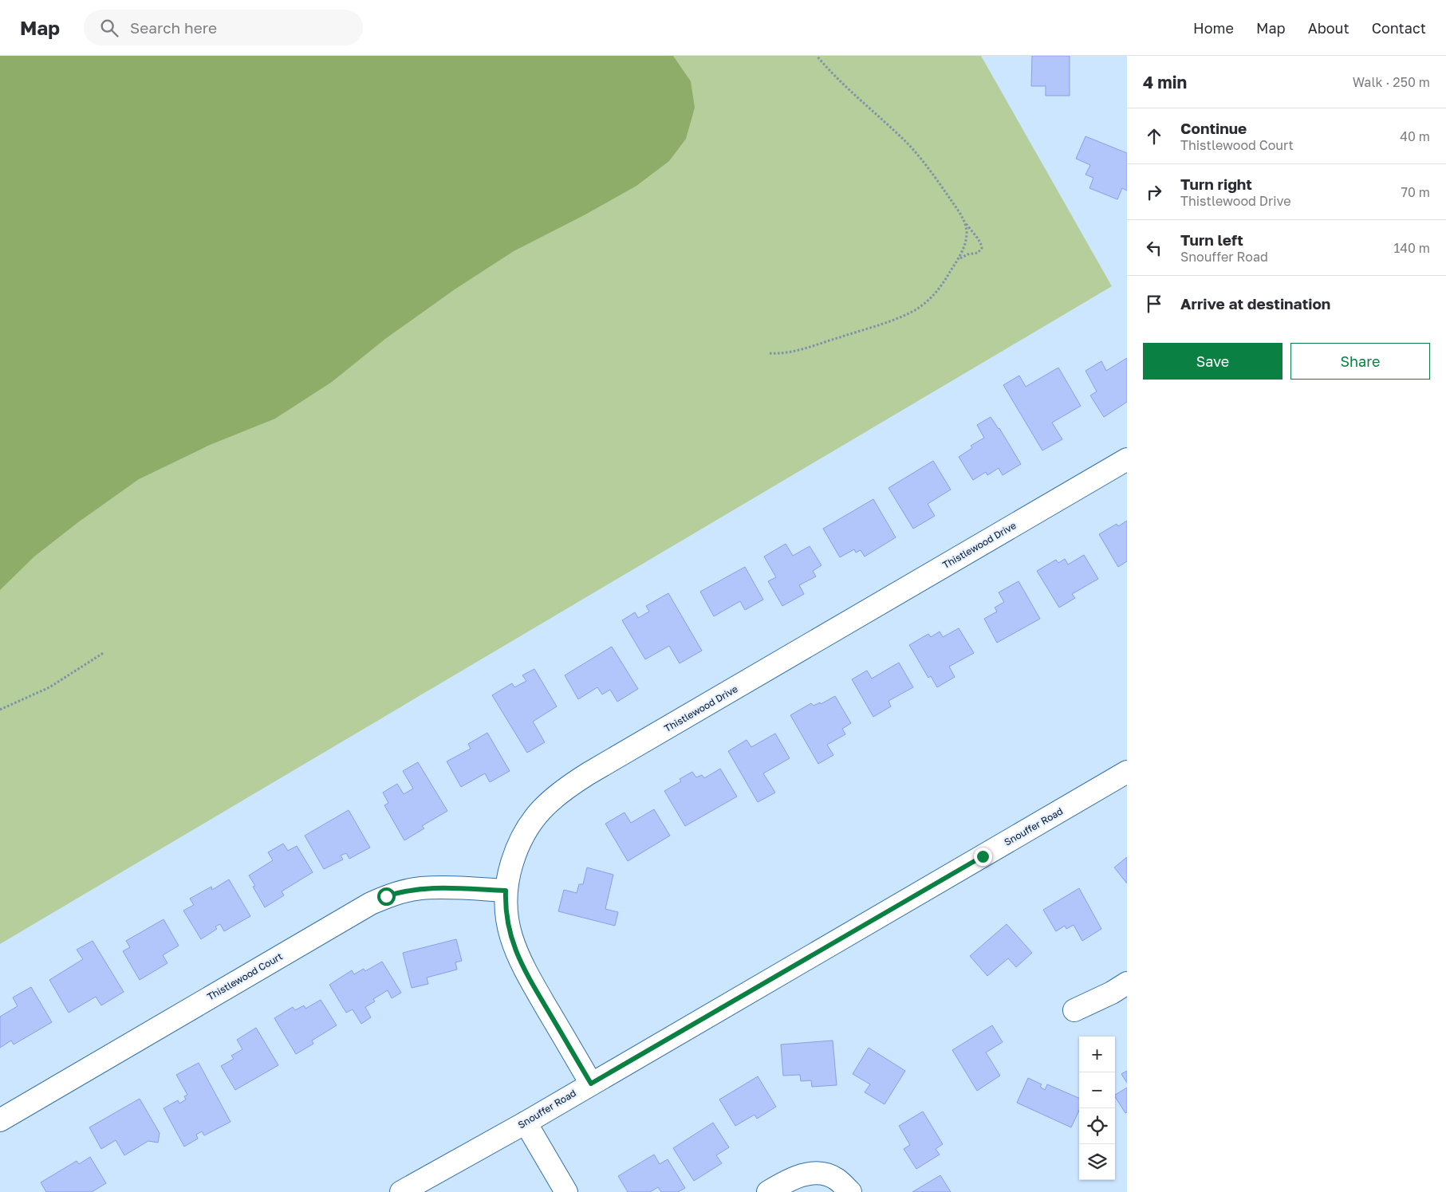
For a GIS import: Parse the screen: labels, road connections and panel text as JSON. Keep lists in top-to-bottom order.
{
  "streets": {
    "street": ["Thistlewood Drive", "Snouffer Road", "Thistlewood Court"]
  },
  "crossings": [
    ["Thistlewood Drive", "Snouffer Road"],
    ["Thistlewood Drive", "Thistlewood Court"]
  ],
  "page": {
    "header": "Map",
    "search": "Search here",
    "nav": [
      "Home",
      "Map",
      "About",
      "Contact"
    ],
    "heading": ["4 min", "Walk · 250 m"],
    "list": [
      ["Continue", "Thistlewood Court", "40 m"],
      ["Turn right", "Thistlewood Drive", "70 m"],
      ["Turn left", "Snouffer Road", "140 m"],
      "Arrive at destination"
    ],
    "buttons": ["Save", "Share"],
    "map_buttons": ["+", "−"]
  }
}
